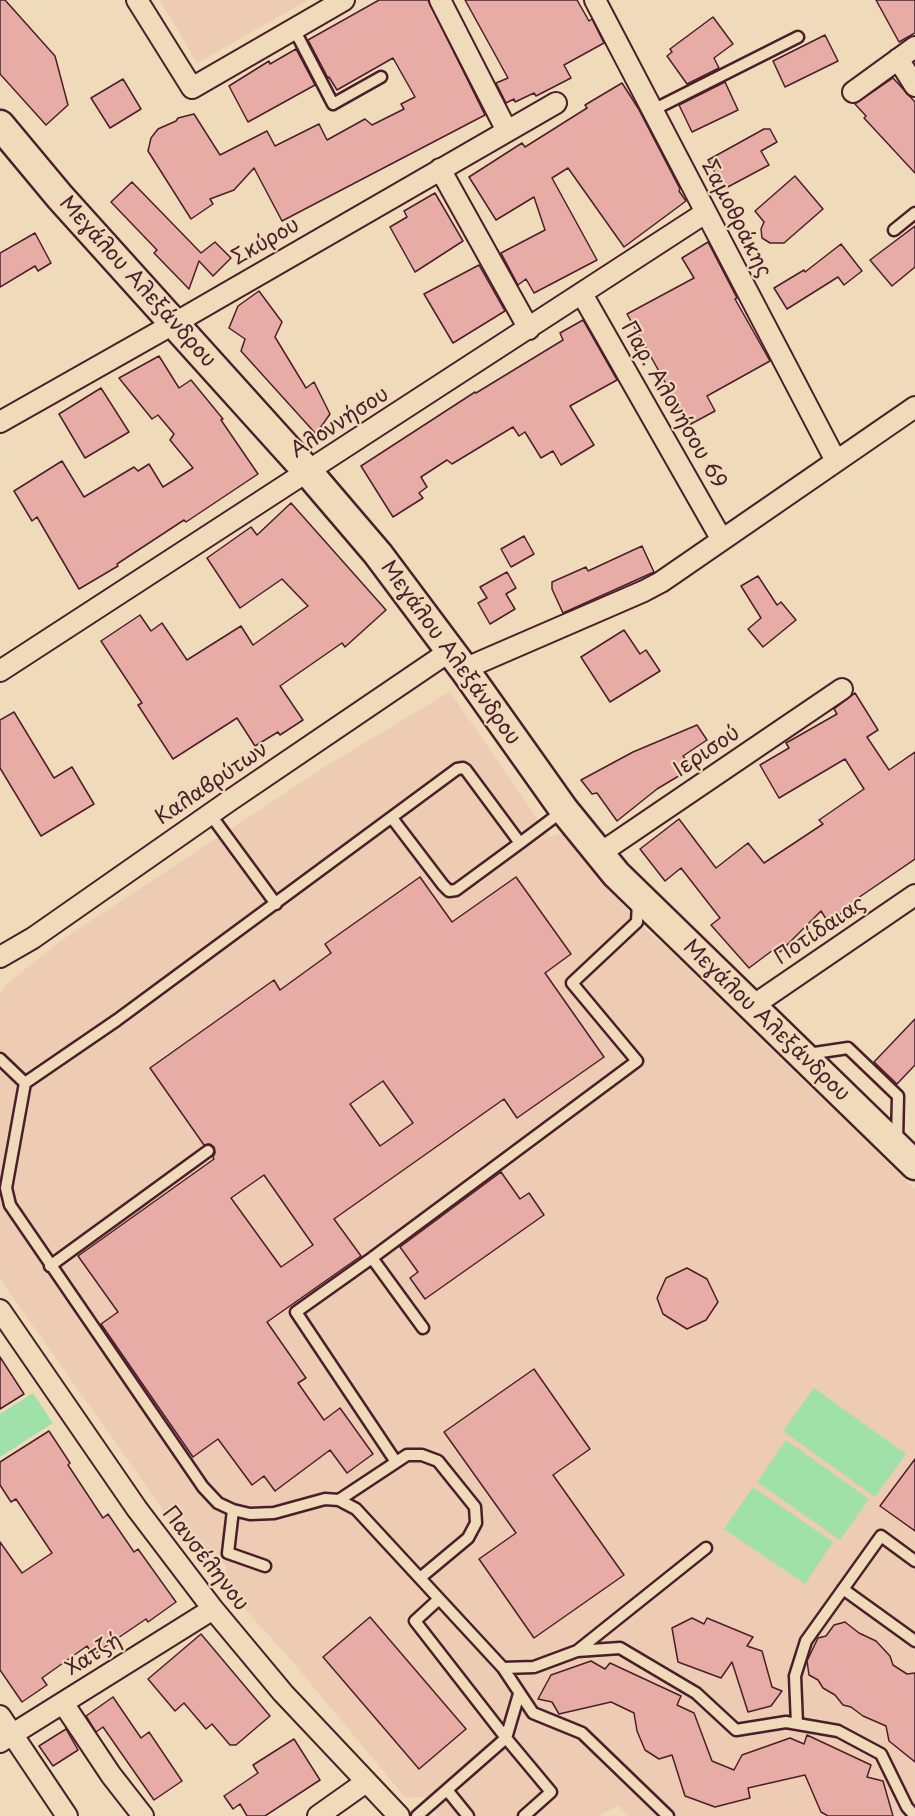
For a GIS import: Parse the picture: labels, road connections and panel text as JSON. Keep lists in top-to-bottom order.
{
  "streets": {
    "main road": ["Μεγάλου Αλεξάνδρου"],
    "street": [
      "Σαμοθράκης",
      "Σκύρου",
      "Παρ. Αλονήσου 69",
      "Αλοννήσου",
      "Ιερισού",
      "Καλαβρύτων",
      "Ποτίδαιας",
      "Πανσέληνου",
      "Χατζή"
    ]
  },
  "crossings": [
    ["Σαμοθράκης", "Αλοννήσου"],
    ["Σαμοθράκης", "Καλαβρύτων"],
    ["Σκύρου", "Μεγάλου Αλεξάνδρου"],
    ["Μεγάλου Αλεξάνδρου", "Αλοννήσου"],
    ["Μεγάλου Αλεξάνδρου", "Ιερισού"],
    ["Μεγάλου Αλεξάνδρου", "Καλαβρύτων"],
    ["Μεγάλου Αλεξάνδρου", "Ποτίδαιας"],
    ["Παρ. Αλονήσου 69", "Αλοννήσου"],
    ["Παρ. Αλονήσου 69", "Καλαβρύτων"],
    ["Πανσέληνου", "Χατζή"]
  ]
}
